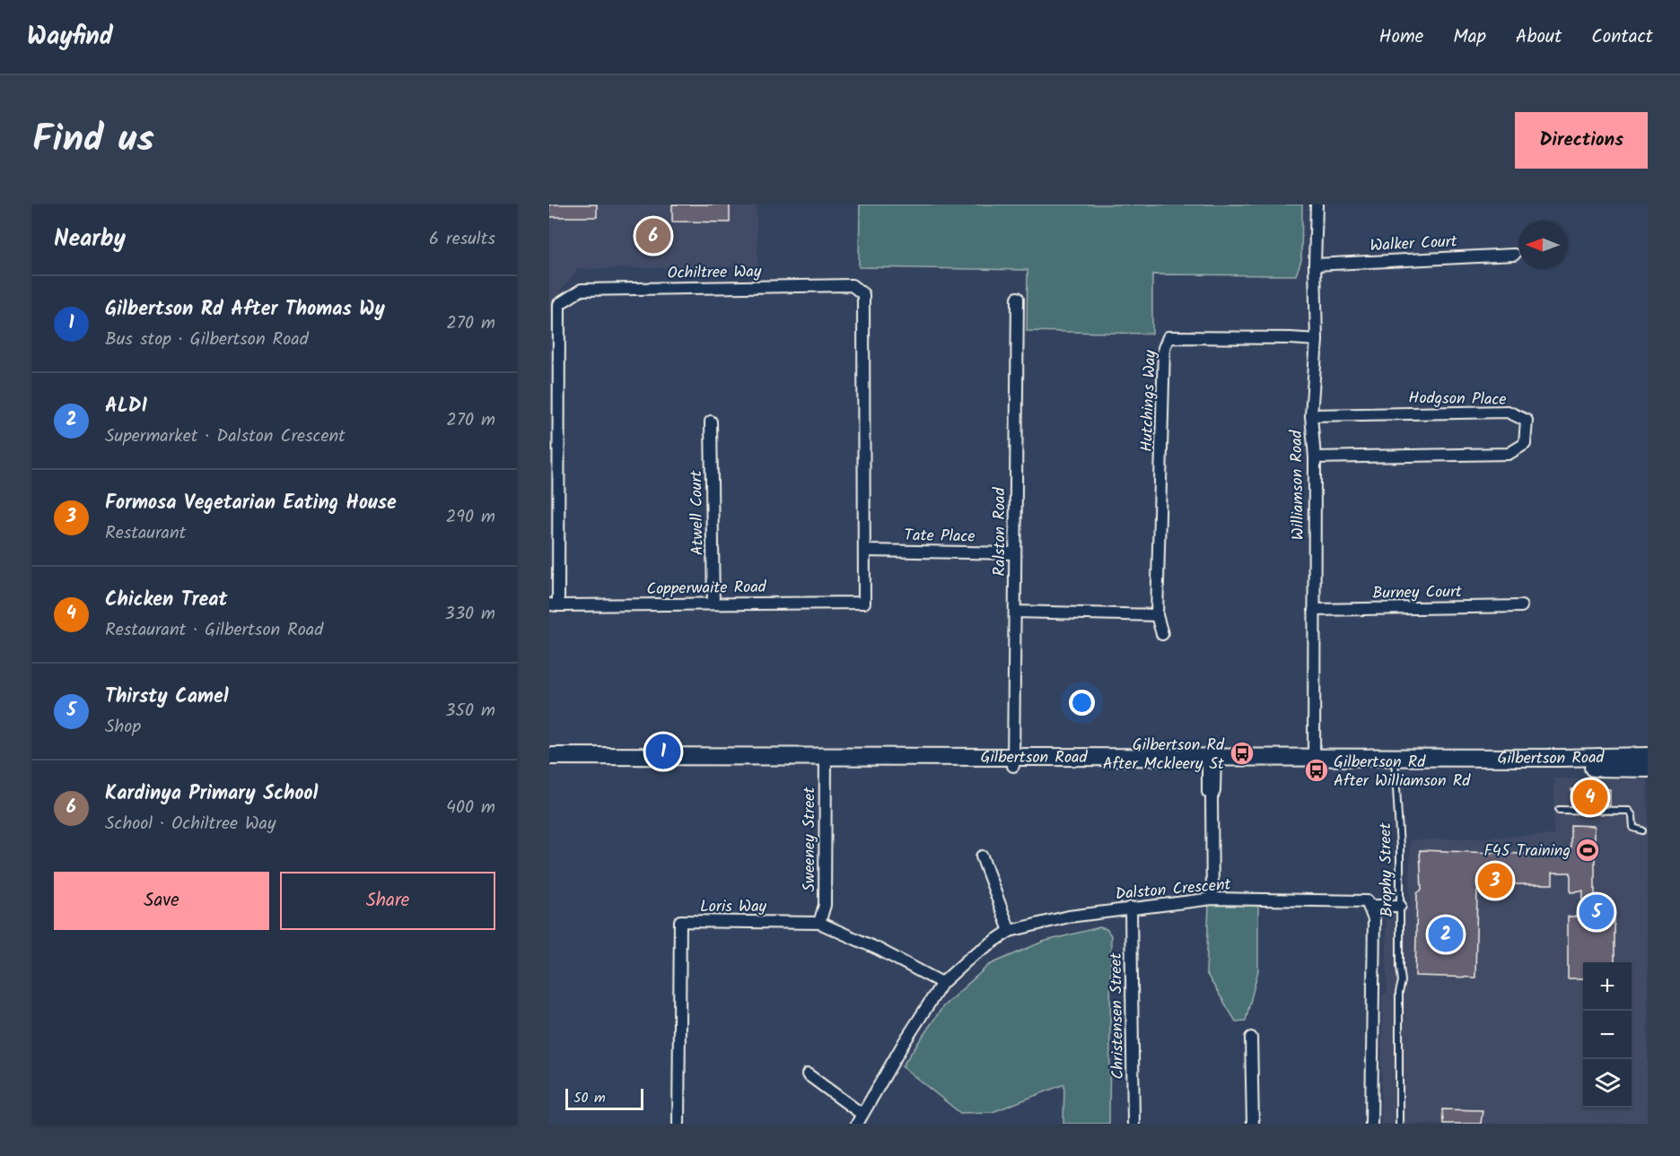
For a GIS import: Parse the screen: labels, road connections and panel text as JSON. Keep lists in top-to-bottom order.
{
  "streets": {
    "street": [
      "Walker Court",
      "Ochiltree Way",
      "Hodgson Place",
      "Hutchings Way",
      "Williamson Road",
      "Atwell Court",
      "Ralston Road",
      "Tate Place",
      "Copperwaite Road",
      "Burney Court",
      "Gilbertson Road",
      "Sweeney Street",
      "Dalston Crescent",
      "Loris Way",
      "Christensen Street"
    ],
    "lane": ["Brophy Street"]
  },
  "crossings": [
    ["Walker Court", "Williamson Road"],
    ["Ochiltree Way", "Tate Place"],
    ["Ochiltree Way", "Copperwaite Road"],
    ["Hodgson Place", "Williamson Road"],
    ["Hutchings Way", "Williamson Road"],
    ["Williamson Road", "Burney Court"],
    ["Williamson Road", "Gilbertson Road"],
    ["Atwell Court", "Copperwaite Road"],
    ["Ralston Road", "Tate Place"],
    ["Ralston Road", "Gilbertson Road"],
    ["Gilbertson Road", "Sweeney Street"],
    ["Gilbertson Road", "Brophy Street"],
    ["Sweeney Street", "Loris Way"],
    ["Dalston Crescent", "Loris Way"],
    ["Dalston Crescent", "Christensen Street"]
  ],
  "places": {
    "bus stop": ["Gilbertson Rd After Mckleery St", "Gilbertson Rd After Williamson Rd"],
    "sports": ["F45 Training"]
  },
  "scale_bar": "50 m",
  "north": "left",
  "page": {
    "header": "Wayfind",
    "nav": [
      "Home",
      "Map",
      "About",
      "Contact"
    ],
    "title": "Find us",
    "buttons": [
      "Directions",
      ["Save", "Share"]
    ],
    "heading": ["Nearby", "6 results"],
    "pins": [
      "6",
      "1",
      "4",
      "3",
      "5",
      "2"
    ],
    "list": [
      {
        "mark": "1",
        "name": "Gilbertson Rd After Thomas Wy",
        "note": "Bus stop · Gilbertson Road",
        "value": "270 m"
      },
      {
        "mark": "2",
        "name": "ALDI",
        "note": "Supermarket · Dalston Crescent",
        "value": "270 m"
      },
      {
        "mark": "3",
        "name": "Formosa Vegetarian Eating House",
        "note": "Restaurant",
        "value": "290 m"
      },
      {
        "mark": "4",
        "name": "Chicken Treat",
        "note": "Restaurant · Gilbertson Road",
        "value": "330 m"
      },
      {
        "mark": "5",
        "name": "Thirsty Camel",
        "note": "Shop",
        "value": "350 m"
      },
      {
        "mark": "6",
        "name": "Kardinya Primary School",
        "note": "School · Ochiltree Way",
        "value": "400 m"
      }
    ],
    "map_buttons": ["+", "−"],
    "scale": "50 m"
  }
}
